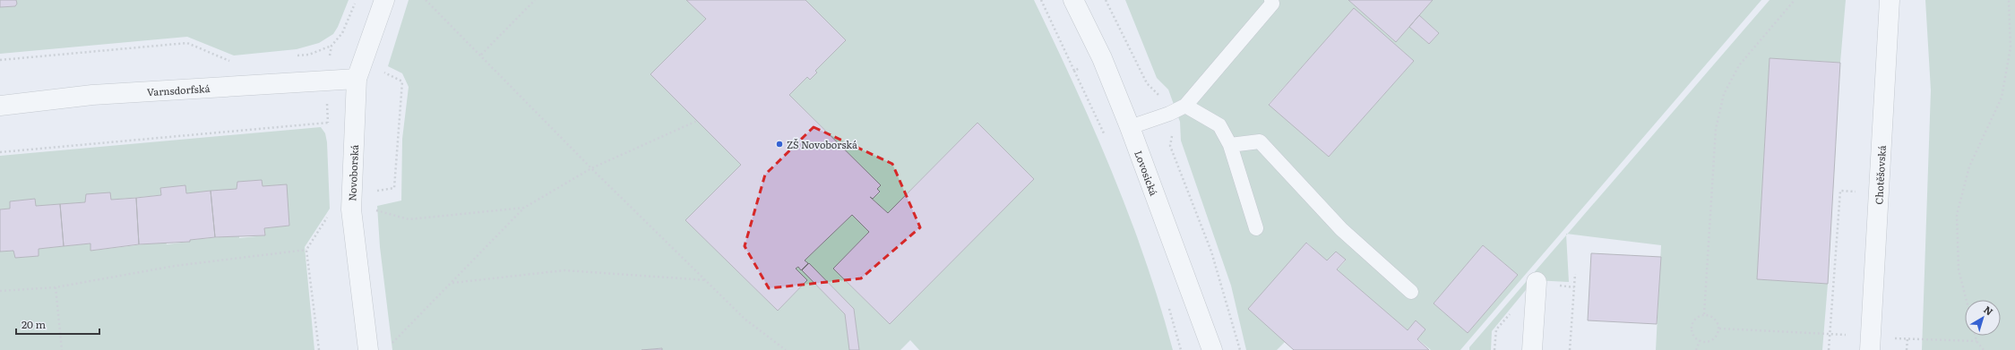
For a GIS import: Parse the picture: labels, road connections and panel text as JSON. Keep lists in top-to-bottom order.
{
  "streets": {
    "street": [
      "Varnsdorfská",
      "Novoborská",
      "Lovosická",
      "Chotěšovská"
    ]
  },
  "crossings": [
    ["Varnsdorfská", "Novoborská"]
  ],
  "places": ["ZŠ Novoborská"],
  "scale_bar": "20 m",
  "north": "top right"
}
